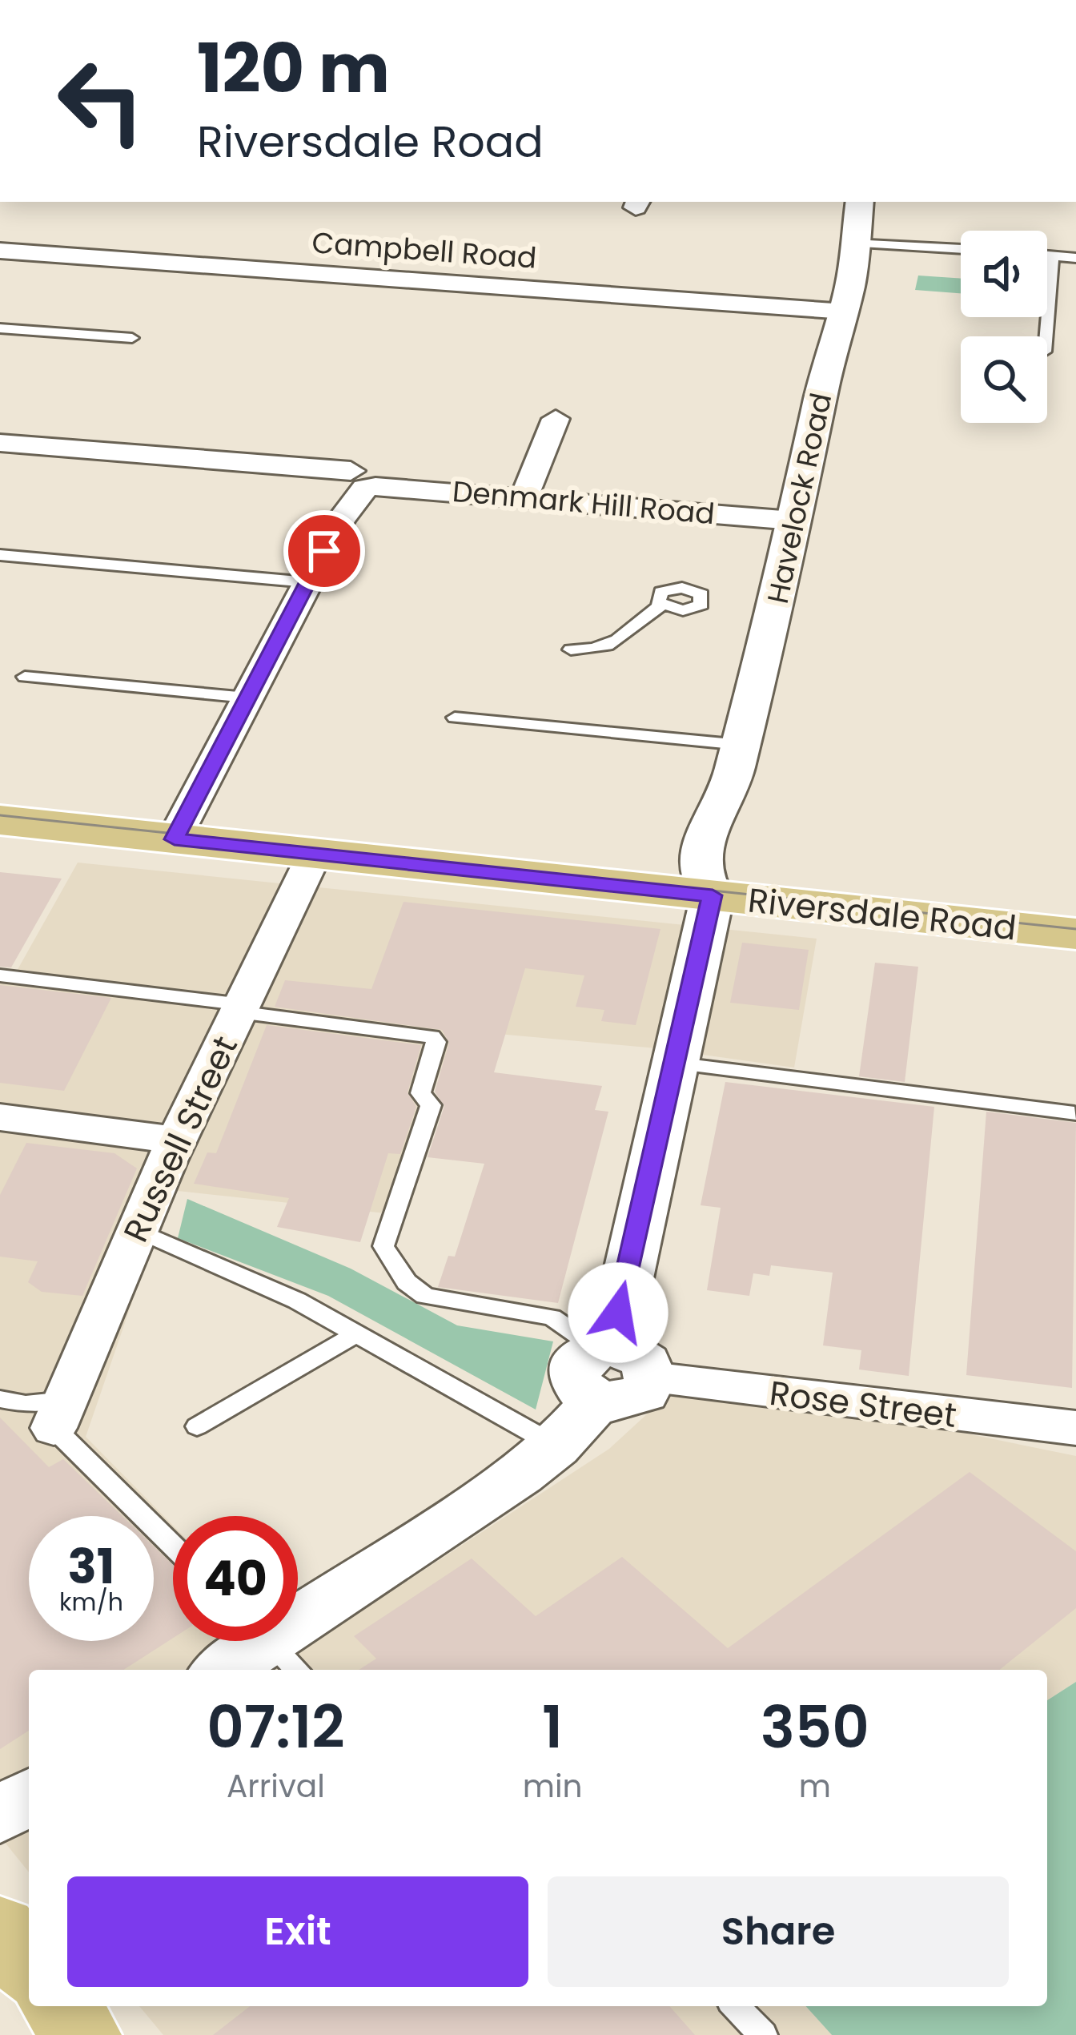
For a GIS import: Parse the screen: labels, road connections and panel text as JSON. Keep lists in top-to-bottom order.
{
  "streets": {
    "main road": ["Riversdale Road"],
    "street": [
      "Campbell Road",
      "Havelock Road",
      "Denmark Hill Road",
      "Russell Street",
      "Rose Street"
    ]
  },
  "crossings": [
    ["Campbell Road", "Havelock Road"],
    ["Havelock Road", "Denmark Hill Road"],
    ["Havelock Road", "Riversdale Road"],
    ["Havelock Road", "Rose Street"],
    ["Riversdale Road", "Russell Street"]
  ],
  "page": {
    "turn": ["120 m", "Riversdale Road"],
    "speed": "31 km/h",
    "limit": "40",
    "eta": [
      "07:12",
      "Arrival",
      "1",
      "min",
      "350",
      "m"
    ],
    "buttons": ["Exit", "Share"]
  }
}
